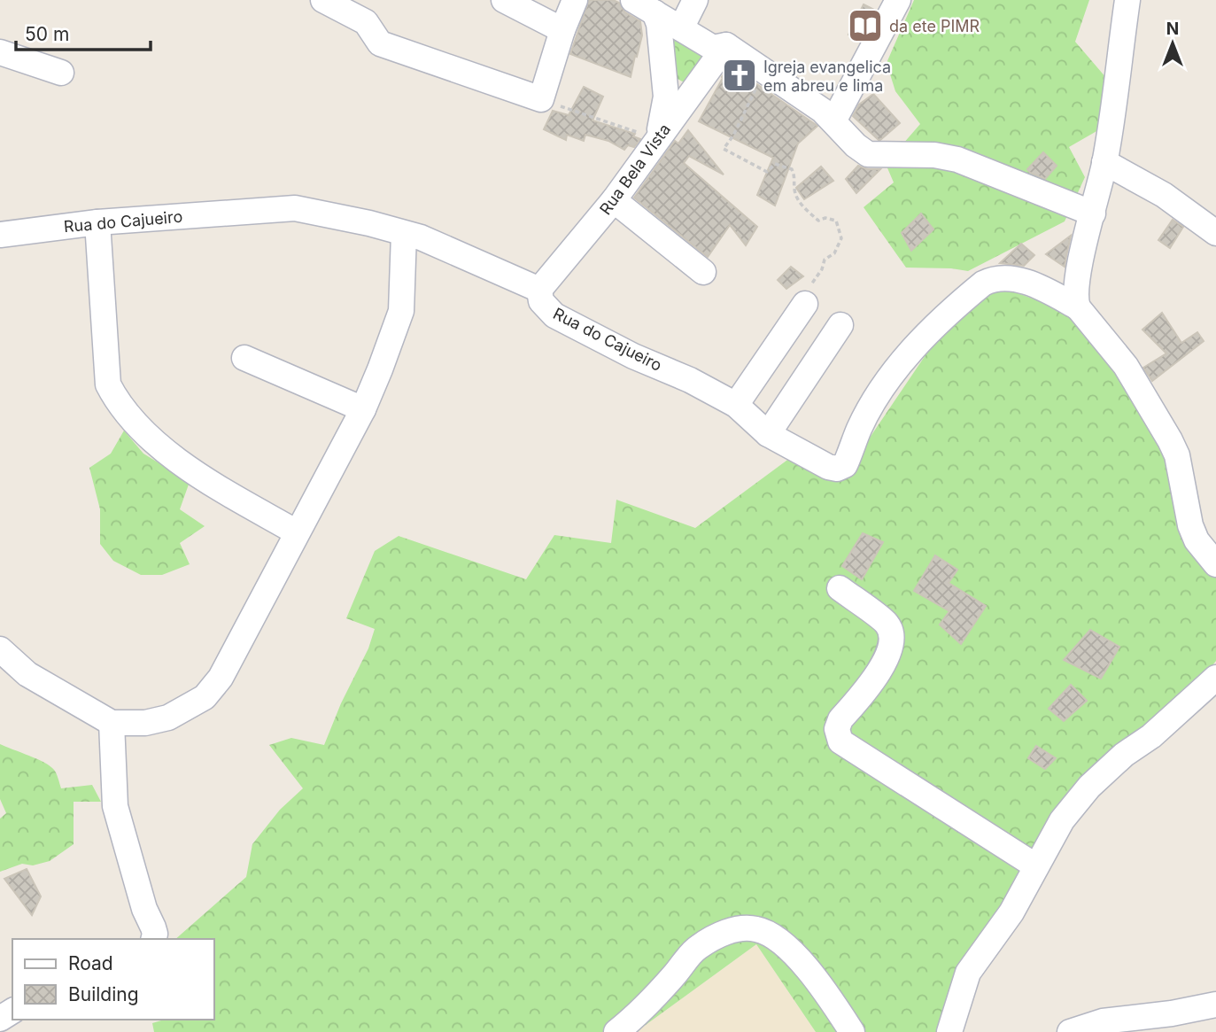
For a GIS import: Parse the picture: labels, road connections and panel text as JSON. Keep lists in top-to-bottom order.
{
  "streets": {
    "street": ["Rua Bela Vista", "Rua do Cajueiro"]
  },
  "crossings": [
    ["Rua Bela Vista", "Rua do Cajueiro"]
  ],
  "places": {
    "library": ["da ete PIMR"],
    "church": ["Igreja evangelica em abreu e lima"]
  },
  "legend": ["Road", "Building"],
  "scale_bar": "50 m",
  "north": "top"
}
